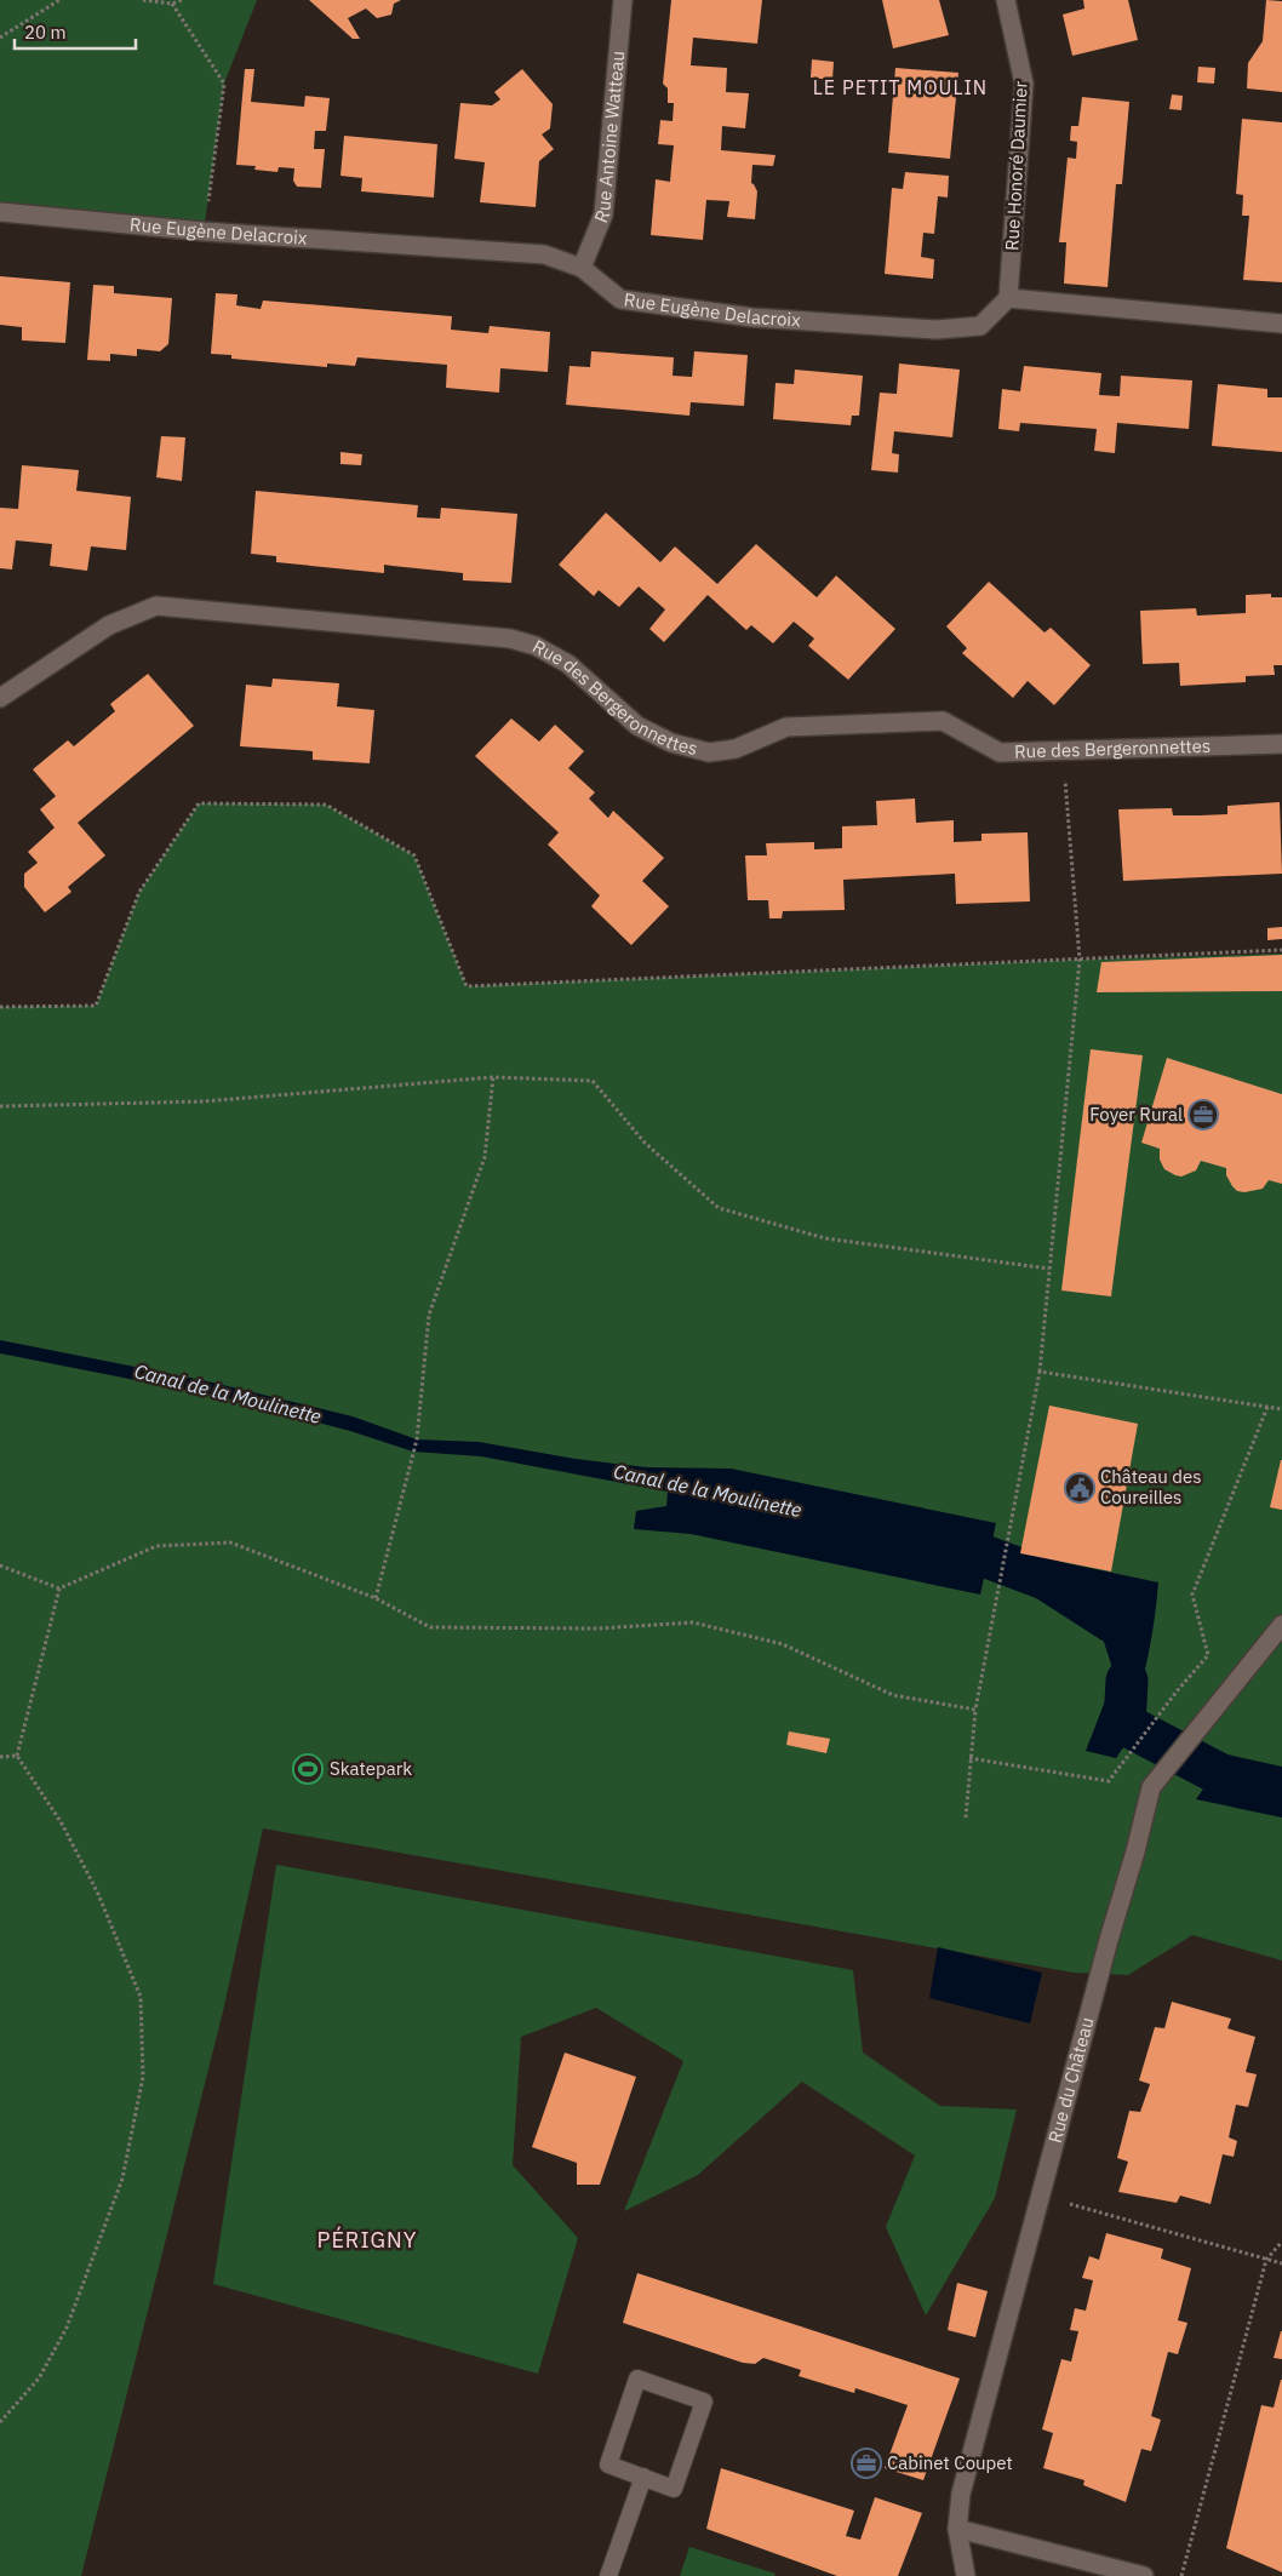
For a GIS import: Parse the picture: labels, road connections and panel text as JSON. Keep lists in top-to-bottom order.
{
  "streets": {
    "street": [
      "Rue Antoine Watteau",
      "Rue Honoré Daumier",
      "Rue Eugène Delacroix",
      "Rue des Bergeronnettes",
      "Rue du Château"
    ]
  },
  "crossings": [
    ["Rue Antoine Watteau", "Rue Eugène Delacroix"],
    ["Rue Honoré Daumier", "Rue Eugène Delacroix"]
  ],
  "districts": ["LE PETIT MOULIN", "PÉRIGNY"],
  "water": ["Canal de la Moulinette"],
  "places": {
    "office": ["Foyer Rural", "Cabinet Coupet"],
    "public building": ["Château des Coureilles"],
    "sports": ["Skatepark"]
  },
  "scale_bar": "20 m"
}
